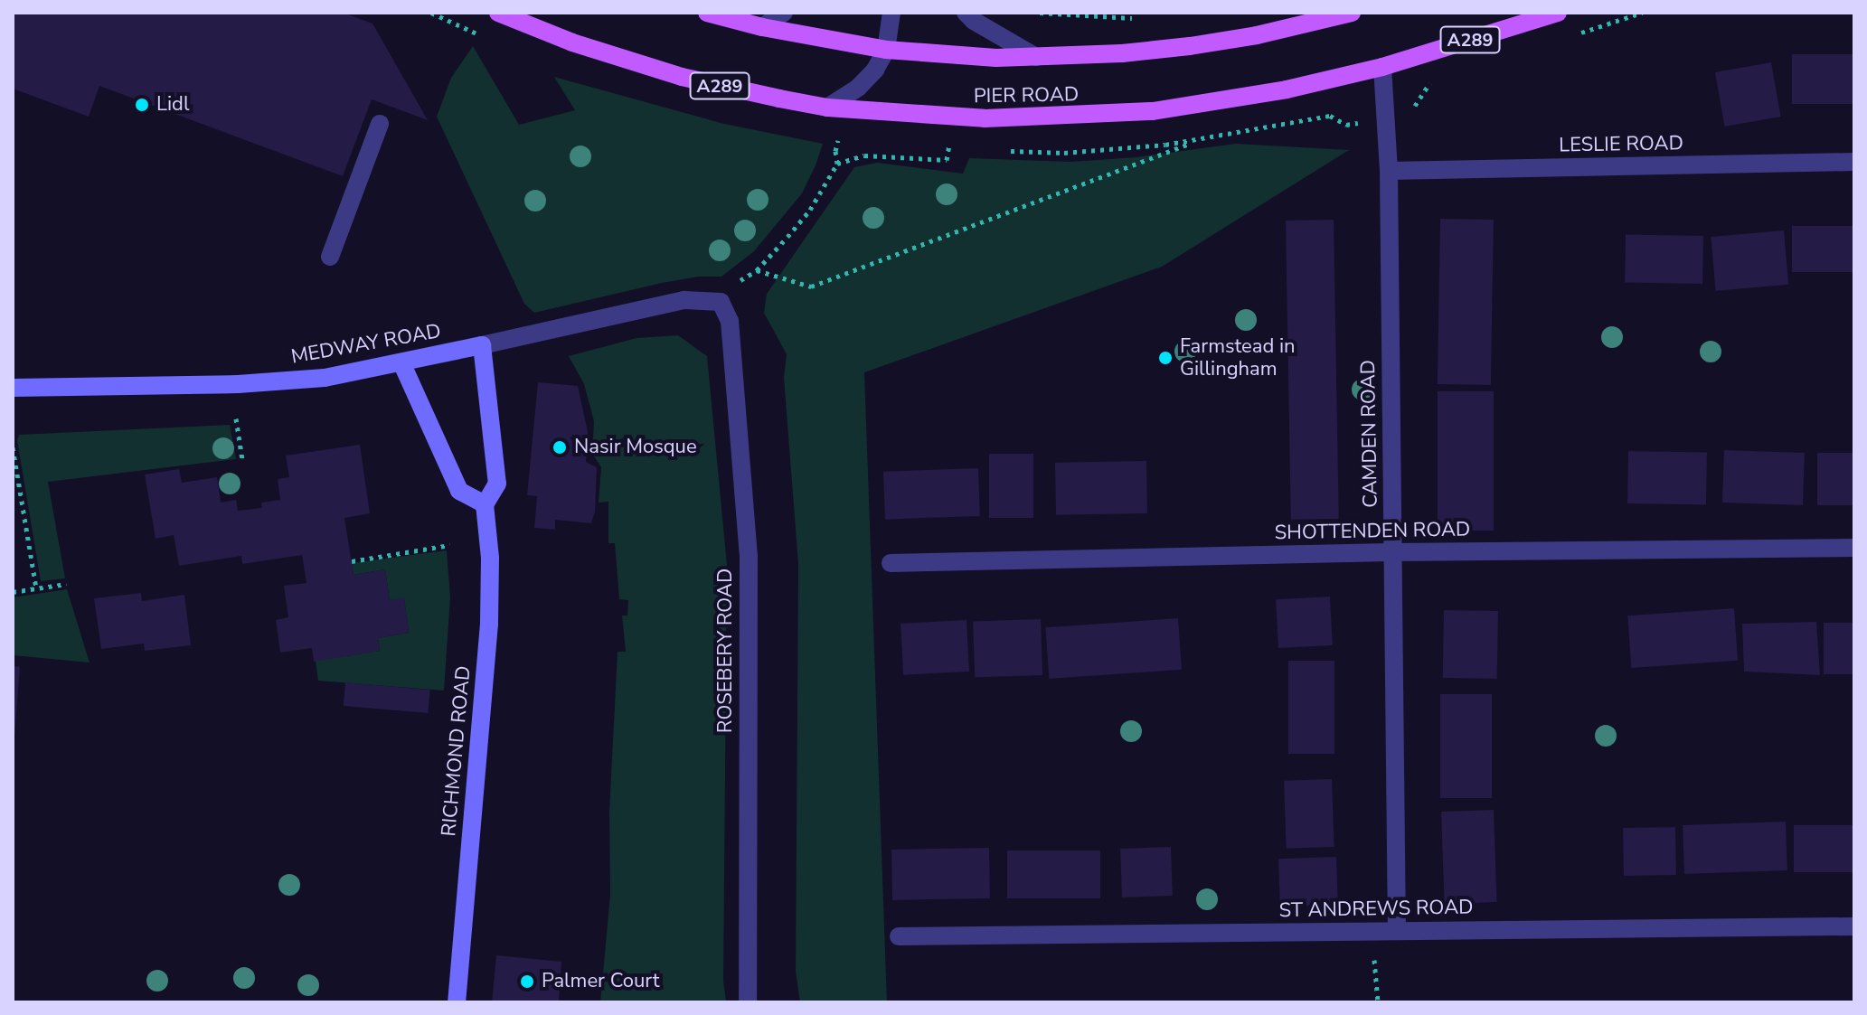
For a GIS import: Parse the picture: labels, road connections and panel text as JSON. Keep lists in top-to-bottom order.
{
  "streets": {
    "main road": ["A289", "PIER ROAD"],
    "street": [
      "LESLIE ROAD",
      "MEDWAY ROAD",
      "CAMDEN ROAD",
      "SHOTTENDEN ROAD",
      "ROSEBERY ROAD",
      "RICHMOND ROAD",
      "ST ANDREWS ROAD"
    ]
  },
  "crossings": [
    ["PIER ROAD", "CAMDEN ROAD"],
    ["LESLIE ROAD", "CAMDEN ROAD"],
    ["MEDWAY ROAD", "ROSEBERY ROAD"],
    ["MEDWAY ROAD", "RICHMOND ROAD"],
    ["CAMDEN ROAD", "SHOTTENDEN ROAD"],
    ["CAMDEN ROAD", "ST ANDREWS ROAD"]
  ],
  "places": [
    "Lidl",
    "Farmstead in Gillingham",
    "Nasir Mosque",
    "Palmer Court"
  ]
}
